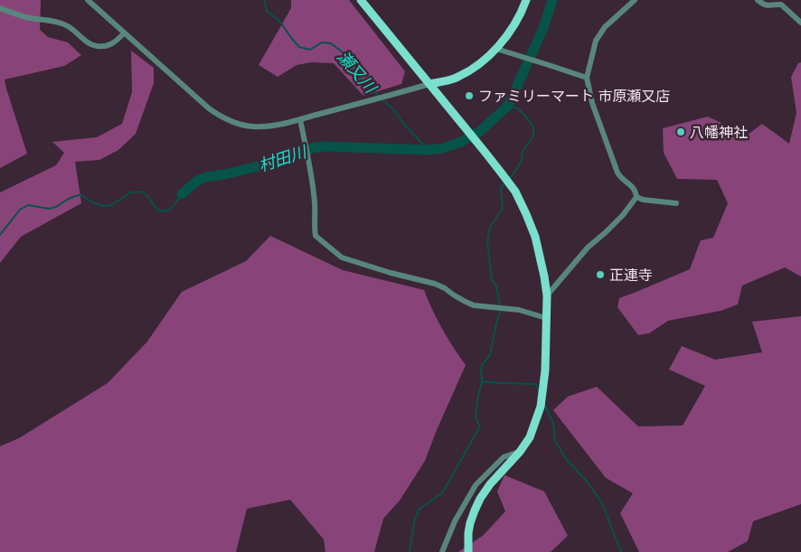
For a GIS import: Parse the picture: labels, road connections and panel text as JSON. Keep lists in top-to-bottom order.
{
  "water": ["瀬又川", "村田川"],
  "places": ["ファミリーマート 市原瀬又店", "八幡神社", "正連寺"]
}
